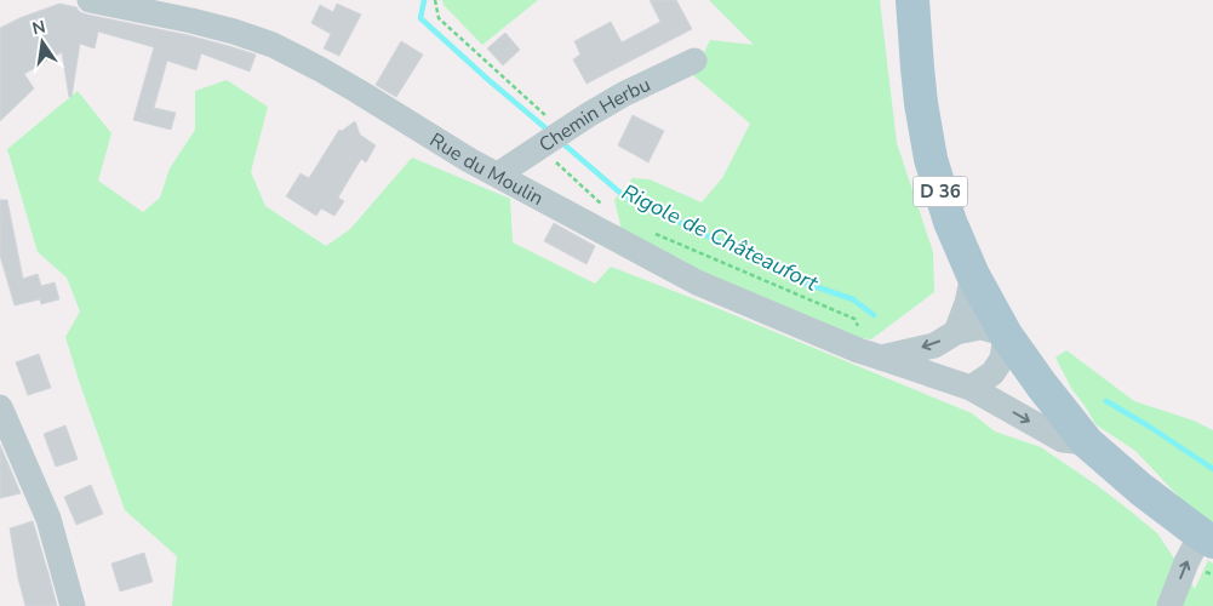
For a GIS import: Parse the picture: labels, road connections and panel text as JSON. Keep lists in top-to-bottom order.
{
  "streets": {
    "main road": ["D 36"],
    "street": ["Chemin Herbu", "Rue du Moulin"]
  },
  "crossings": [
    ["Chemin Herbu", "Rue du Moulin"],
    ["Rue du Moulin", "D 36"]
  ],
  "water": ["Rigole de Châteaufort"],
  "north": "top"
}
